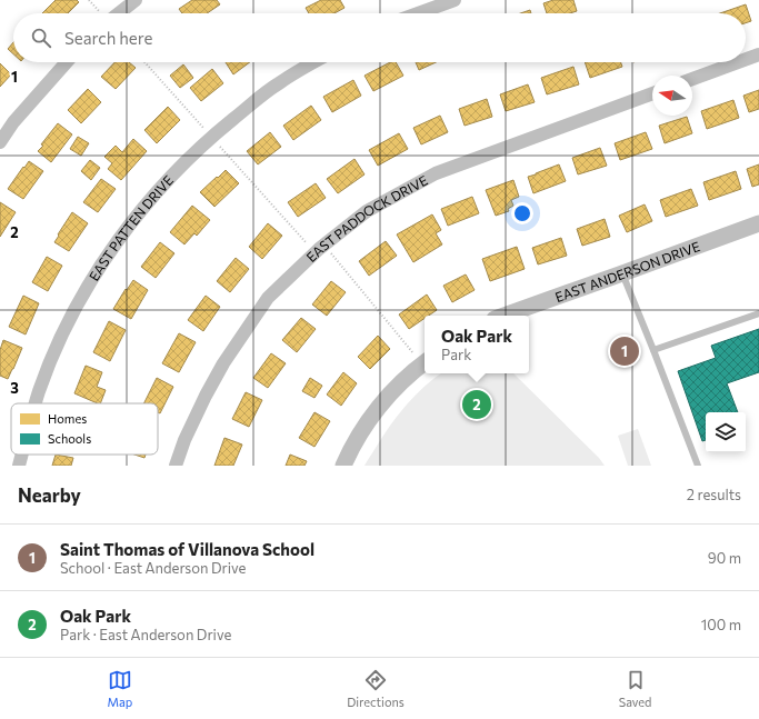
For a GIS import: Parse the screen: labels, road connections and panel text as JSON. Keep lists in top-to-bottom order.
{
  "streets": {
    "street": ["EAST PADDOCK DRIVE", "EAST PATTEN DRIVE", "EAST ANDERSON DRIVE"]
  },
  "legend": ["Homes", "Schools"],
  "north": "left",
  "page": {
    "search": "Search here",
    "popup": ["Oak Park", "Park"],
    "pins": ["1", "2"],
    "heading": ["Nearby", "2 results"],
    "list": [
      {
        "mark": "1",
        "name": "Saint Thomas of Villanova School",
        "note": "School · East Anderson Drive",
        "value": "90 m"
      },
      {
        "mark": "2",
        "name": "Oak Park",
        "note": "Park · East Anderson Drive",
        "value": "100 m"
      }
    ],
    "nav": ["Map", "Directions", "Saved"]
  },
  "grid": {
    "rows": ["1", "2", "3"]
  }
}
